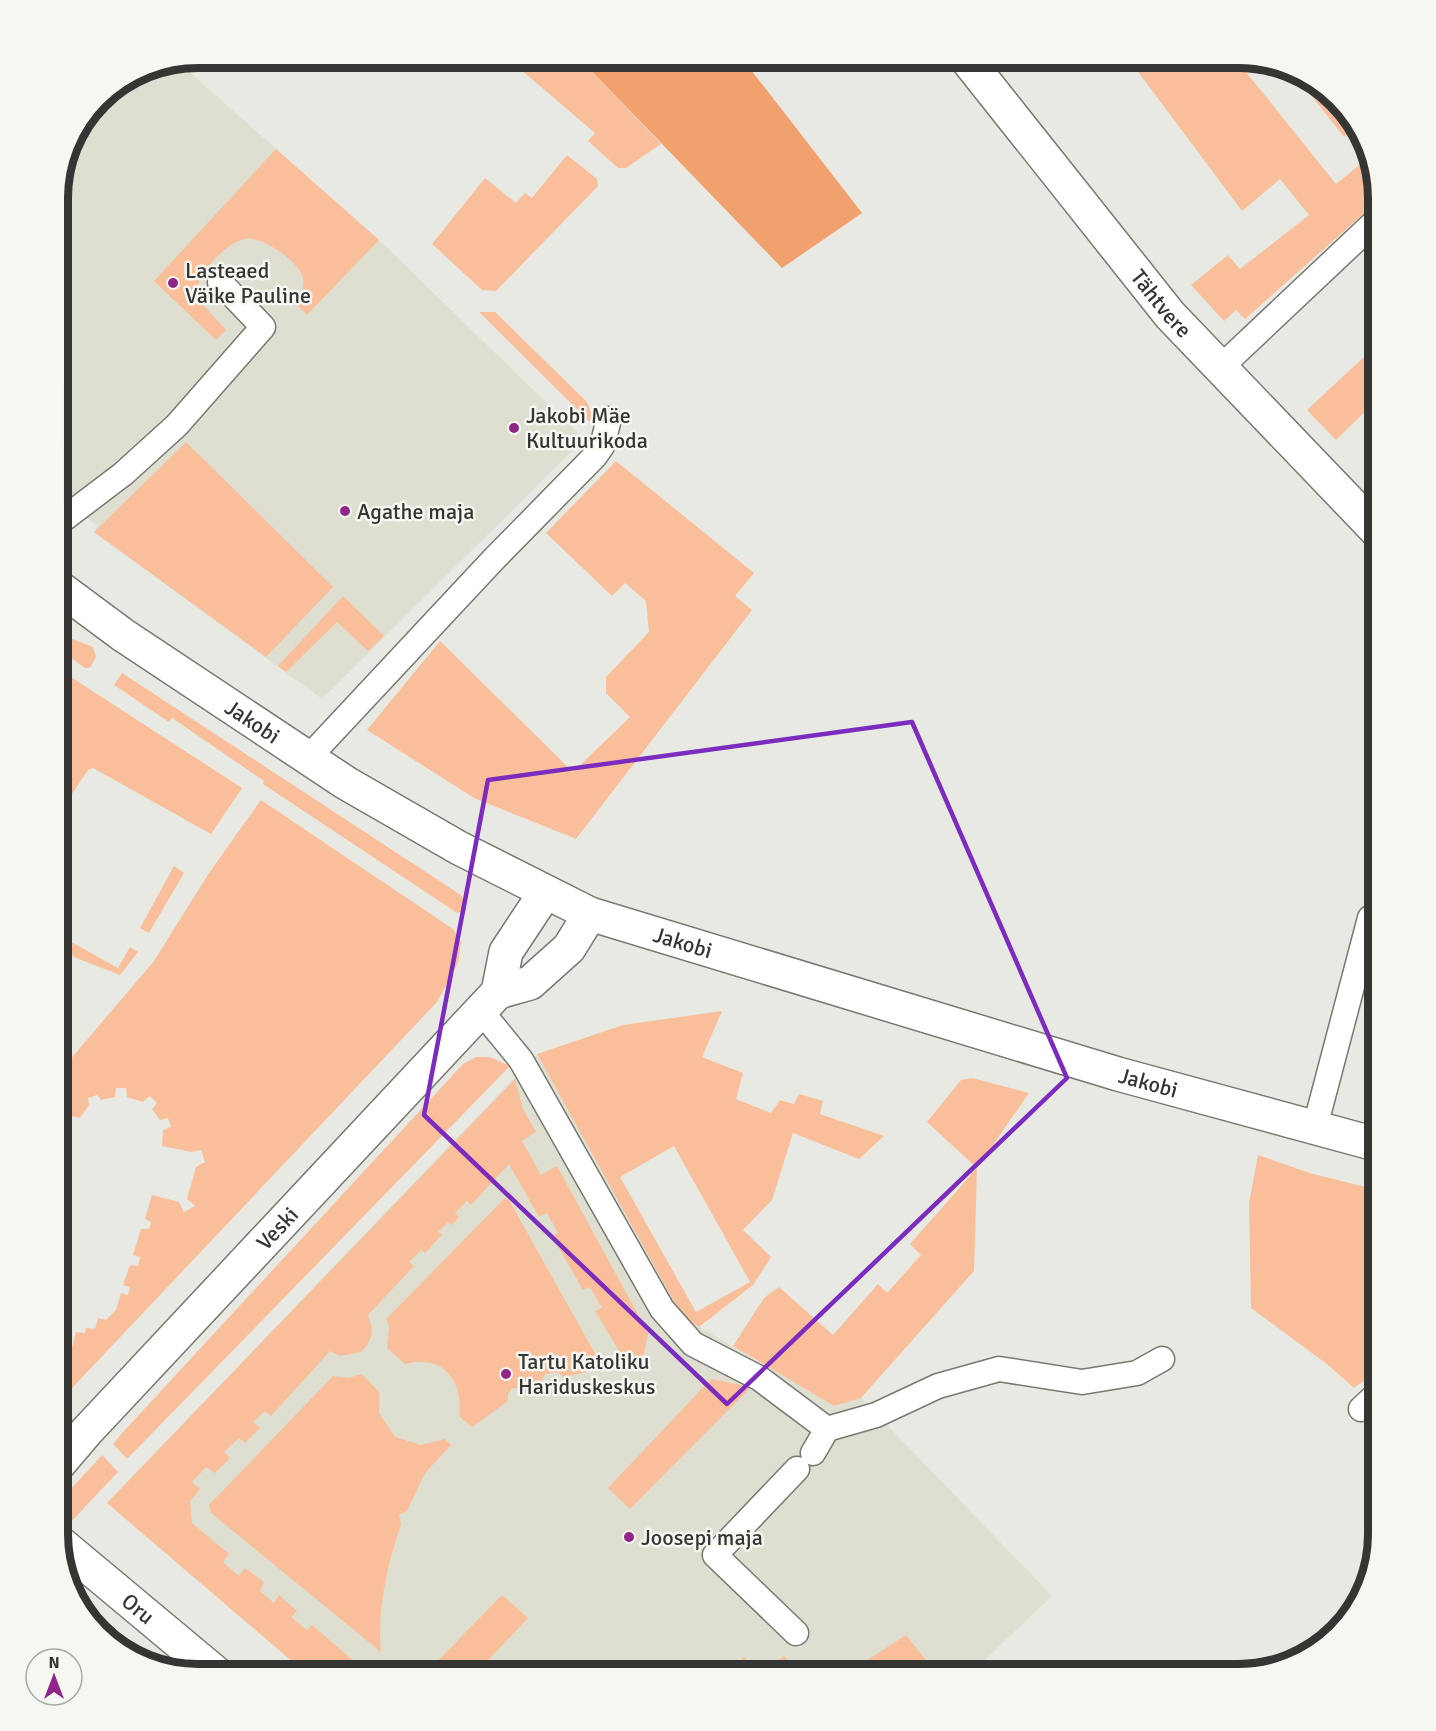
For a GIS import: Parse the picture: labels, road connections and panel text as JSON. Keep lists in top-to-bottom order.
{
  "streets": {
    "street": [
      "Tähtvere",
      "Jakobi",
      "Veski",
      "Oru"
    ]
  },
  "places": [
    "Lasteaed Väike Pauline",
    "Jakobi Mäe Kultuurikoda",
    "Agathe maja",
    "Tartu Katoliku Hariduskeskus",
    "Joosepi maja"
  ],
  "north": "top"
}
